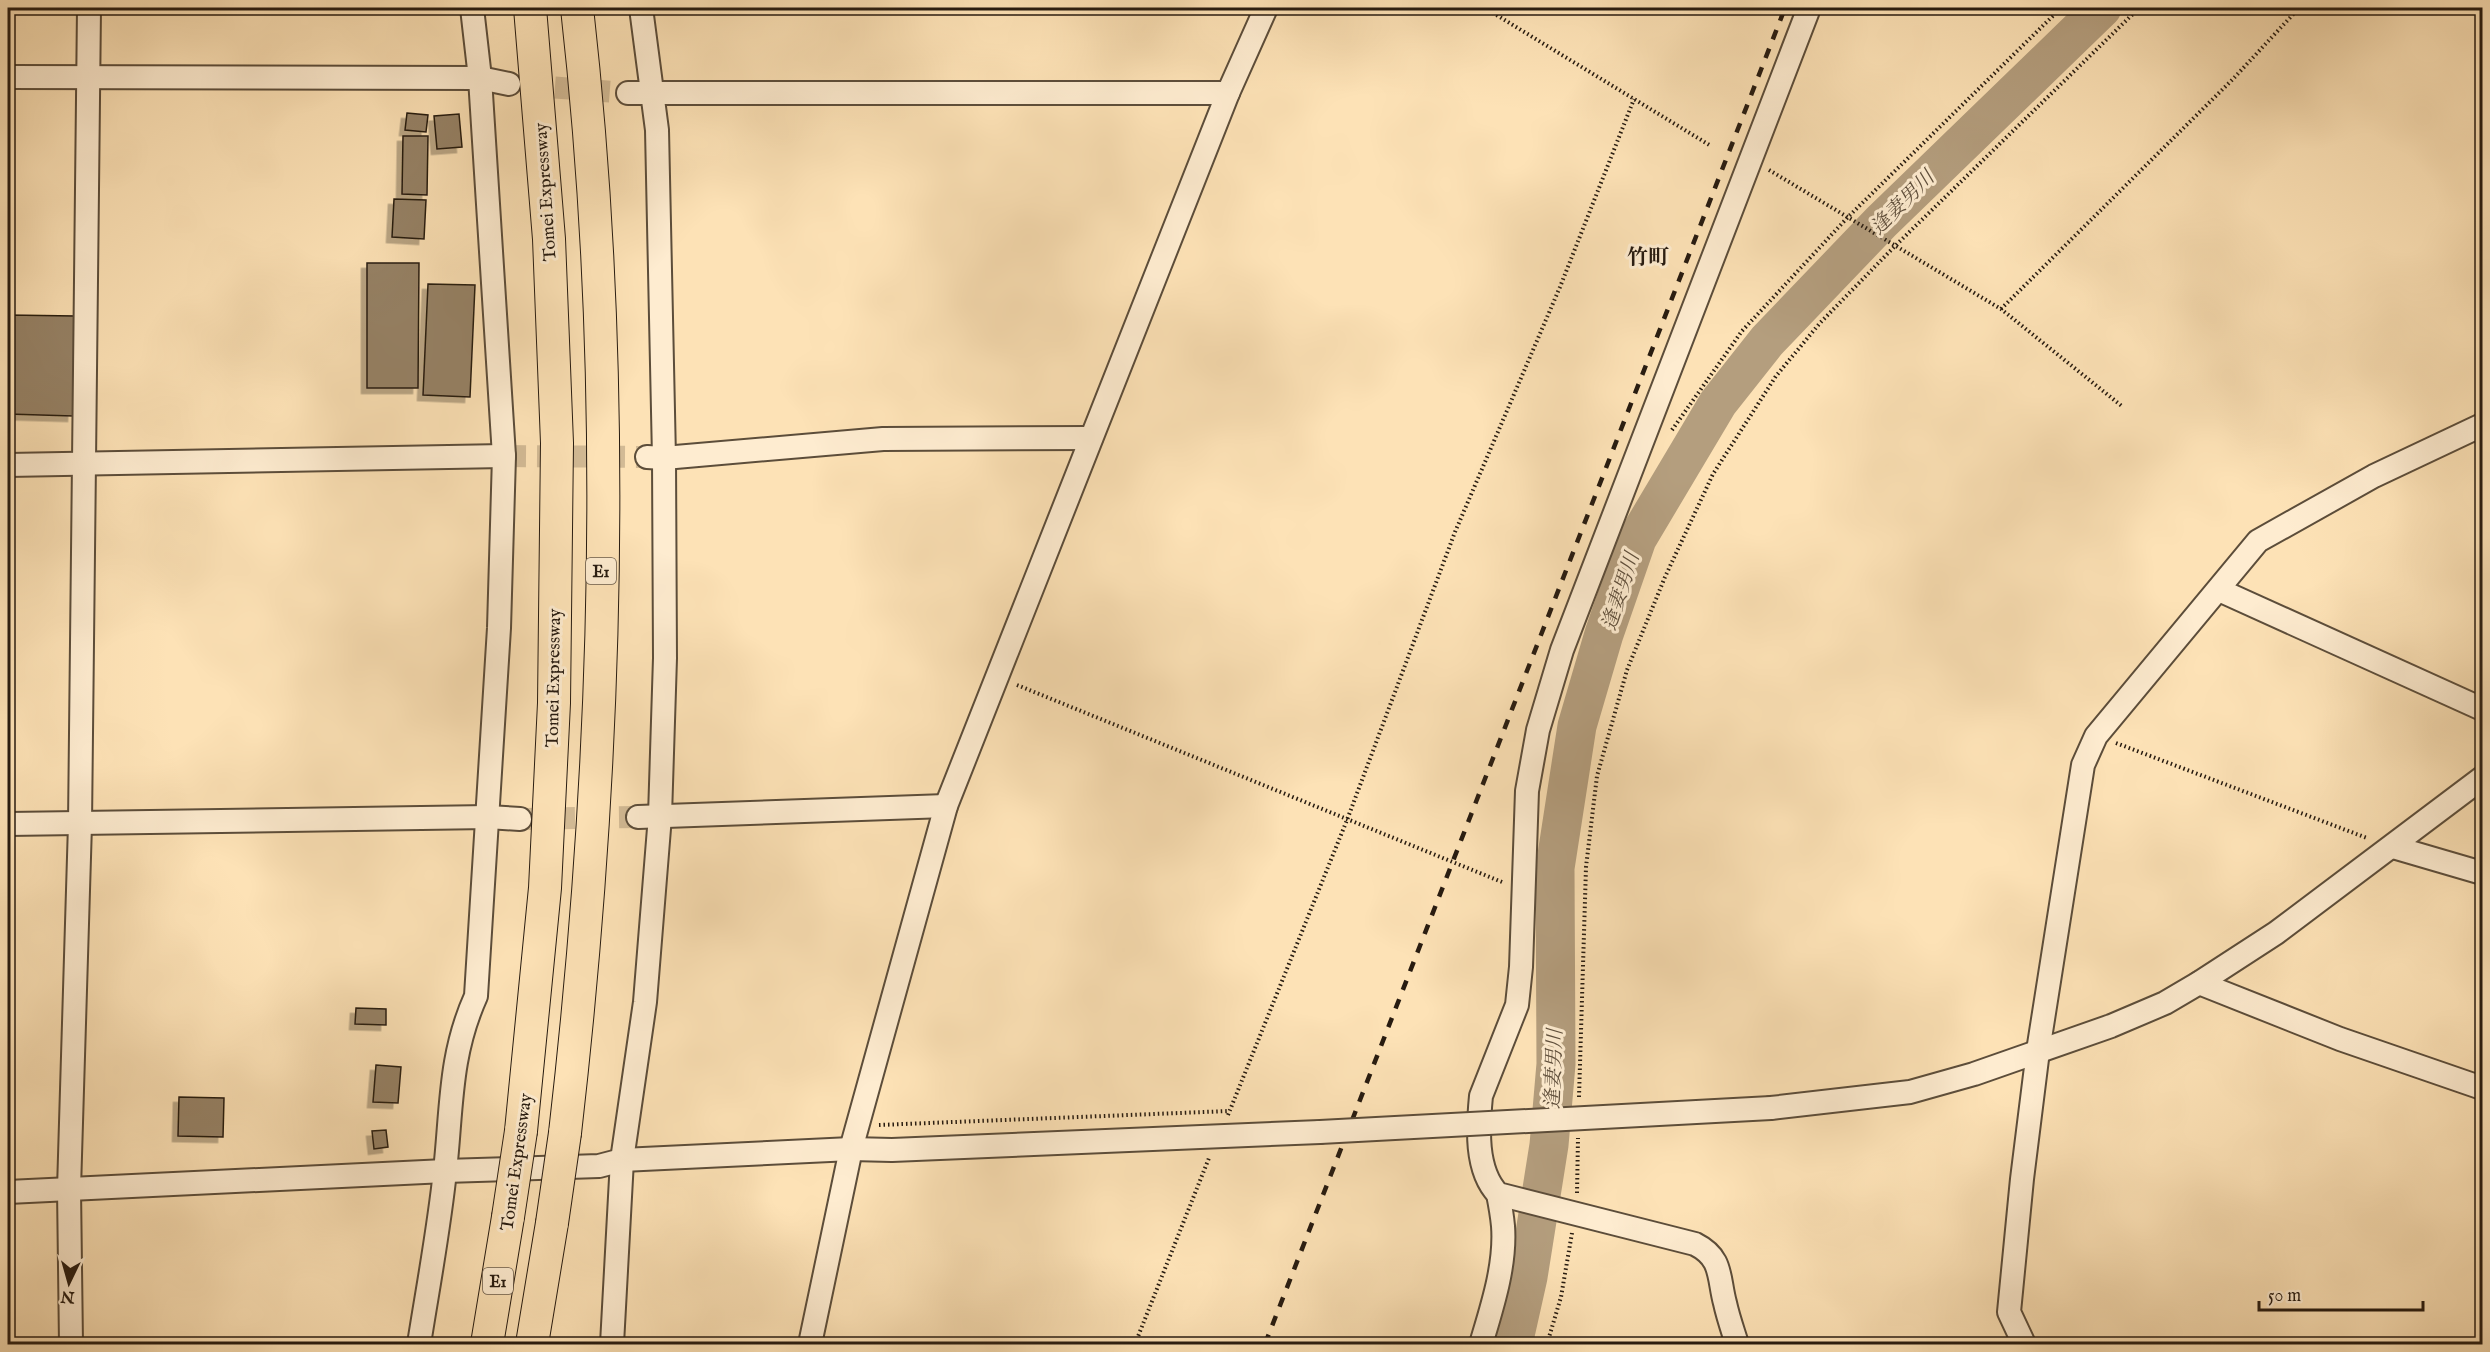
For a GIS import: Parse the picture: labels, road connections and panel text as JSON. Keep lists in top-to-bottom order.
{
  "streets": {
    "highway": ["Tomei Expressway", "E1"]
  },
  "districts": ["竹町"],
  "water": ["逢妻男川"],
  "scale_bar": "50 m",
  "north": "bottom"
}
